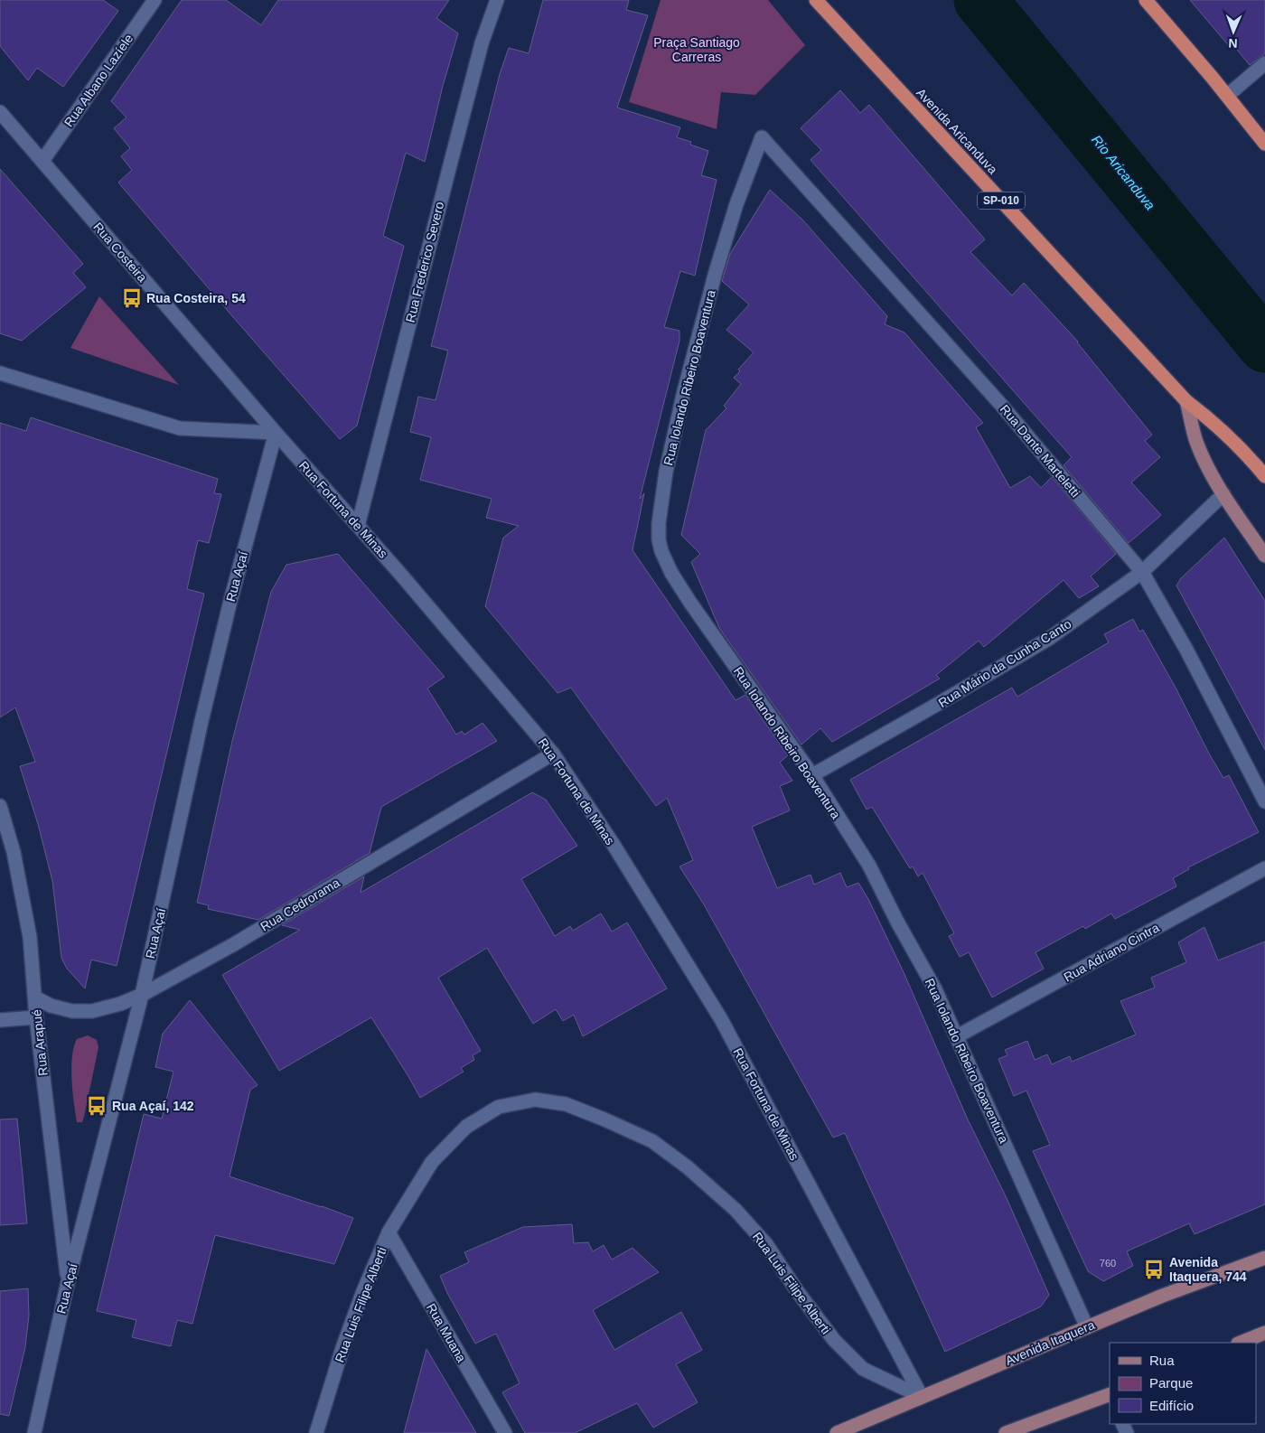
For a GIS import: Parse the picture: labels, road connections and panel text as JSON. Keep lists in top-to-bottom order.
{
  "streets": {
    "highway": ["Avenida Aricanduva", "SP-010"],
    "main road": ["Avenida Itaquera"],
    "street": [
      "Rua Albano Lazíele",
      "Rua Costeira",
      "Rua Frederico Severo",
      "Rua Iolando Ribeiro Boaventura",
      "Rua Dante Marteletti",
      "Rua Fortuna de Minas",
      "Rua Açaí",
      "Rua Mário da Cunha Canto",
      "Rua Cedrorama",
      "Rua Adriano Cintra",
      "Rua Arapué",
      "Rua Luis Filipe Alberti",
      "Rua Muana"
    ]
  },
  "crossings": [
    ["Rua Albano Lazíele", "Rua Costeira"],
    ["Avenida Aricanduva", "SP-010"],
    ["Rua Costeira", "Rua Fortuna de Minas"],
    ["Rua Costeira", "Rua Açaí"],
    ["Rua Frederico Severo", "Rua Fortuna de Minas"],
    ["Rua Iolando Ribeiro Boaventura", "Rua Dante Marteletti"],
    ["Rua Iolando Ribeiro Boaventura", "Rua Mário da Cunha Canto"],
    ["Rua Iolando Ribeiro Boaventura", "Rua Adriano Cintra"],
    ["Rua Iolando Ribeiro Boaventura", "Avenida Itaquera"],
    ["Rua Dante Marteletti", "Rua Mário da Cunha Canto"],
    ["Rua Fortuna de Minas", "Rua Açaí"],
    ["Rua Fortuna de Minas", "Rua Cedrorama"],
    ["Rua Fortuna de Minas", "Rua Luis Filipe Alberti"],
    ["Rua Fortuna de Minas", "Avenida Itaquera"],
    ["Rua Açaí", "Rua Cedrorama"],
    ["Rua Açaí", "Rua Arapué"],
    ["Rua Cedrorama", "Rua Arapué"],
    ["Rua Luis Filipe Alberti", "Rua Muana"],
    ["Rua Luis Filipe Alberti", "Avenida Itaquera"]
  ],
  "water": ["Rio Aricanduva"],
  "parks": ["Praça Santiago Carreras"],
  "places": {
    "bus stop": ["Rua Costeira, 54", "Rua Açaí, 142", "Avenida Itaquera, 744"]
  },
  "house_numbers": ["760"],
  "legend": ["Rua", "Parque", "Edifício"],
  "north": "bottom"
}
